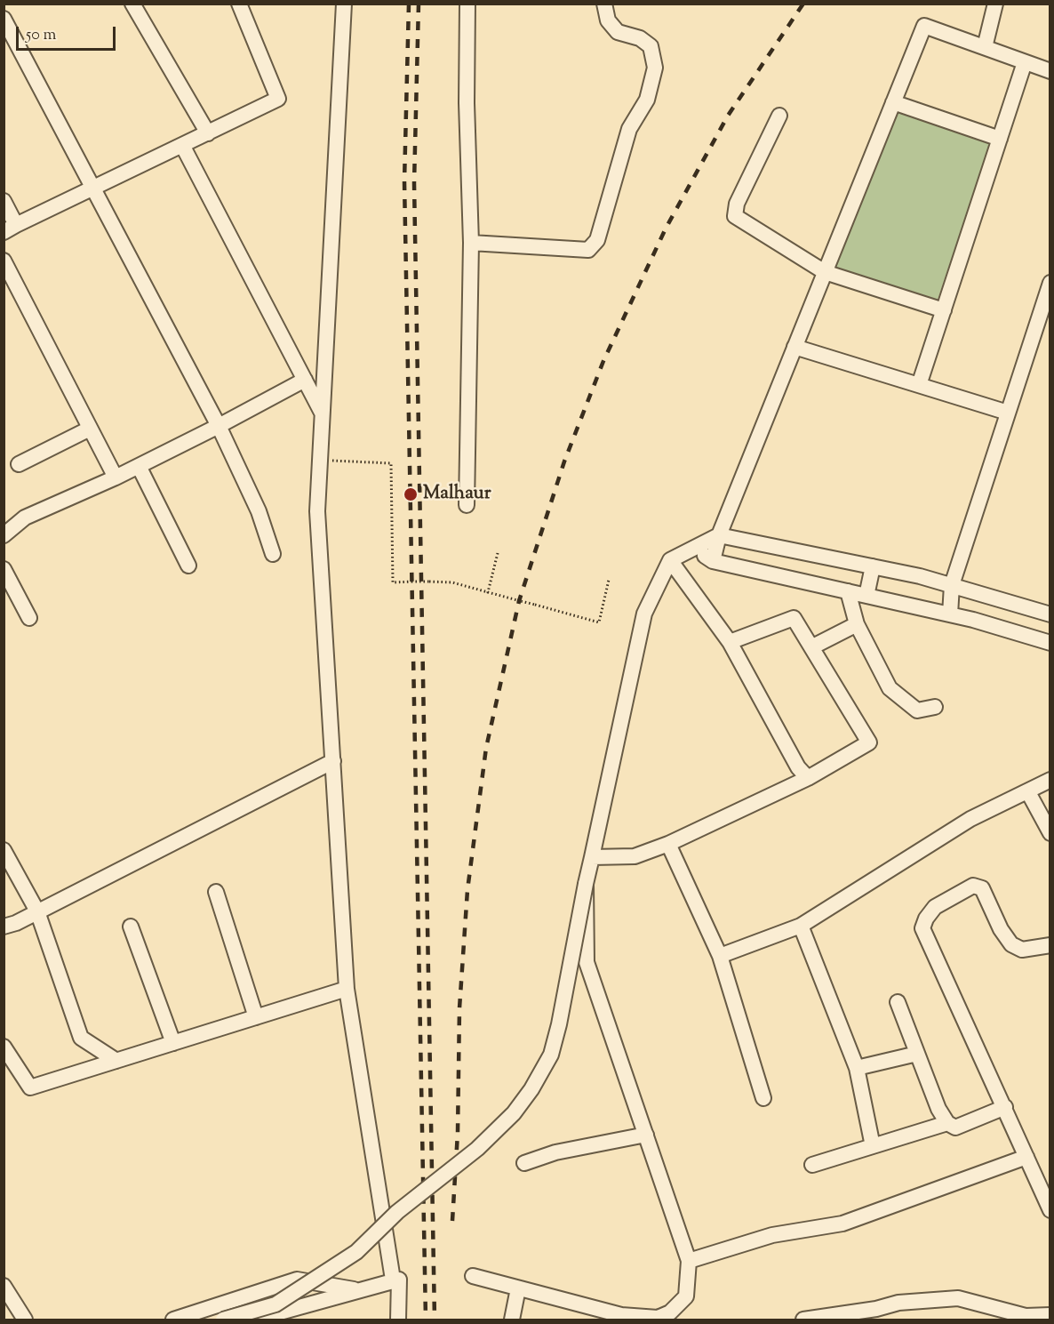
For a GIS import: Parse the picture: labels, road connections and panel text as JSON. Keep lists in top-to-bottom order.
{
  "places": ["Malhaur"],
  "scale_bar": "50 m"
}
